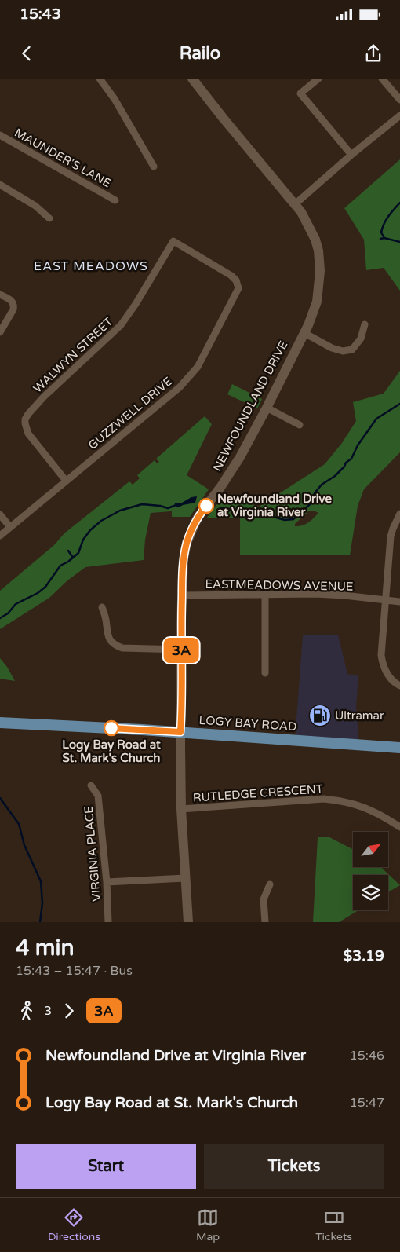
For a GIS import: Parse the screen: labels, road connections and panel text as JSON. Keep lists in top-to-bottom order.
{
  "streets": {
    "main road": ["LOGY BAY ROAD"],
    "street": [
      "MAUNDER'S LANE",
      "WALWYN STREET",
      "NEWFOUNDLAND DRIVE",
      "GUZZWELL DRIVE",
      "EASTMEADOWS AVENUE",
      "RUTLEDGE CRESCENT",
      "VIRGINIA PLACE"
    ]
  },
  "crossings": [
    ["WALWYN STREET", "GUZZWELL DRIVE"],
    ["NEWFOUNDLAND DRIVE", "EASTMEADOWS AVENUE"],
    ["NEWFOUNDLAND DRIVE", "LOGY BAY ROAD"],
    ["NEWFOUNDLAND DRIVE", "RUTLEDGE CRESCENT"]
  ],
  "districts": ["EAST MEADOWS"],
  "places": {
    "other": ["Newfoundland Drive at Virginia River", "Logy Bay Road at St. Mark's Church"],
    "fuel station": ["Ultramar"]
  },
  "lines": ["bus line 3A"],
  "north": "top right",
  "page": {
    "status": "15:43",
    "header": "Railo",
    "on_map": "3A",
    "heading": ["4 min", "15:43 – 15:47 · Bus", "$3.19"],
    "legs": ["3", "3A"],
    "list": [
      {
        "name": "Newfoundland Drive at Virginia River",
        "value": "15:46"
      },
      {
        "name": "Logy Bay Road at St. Mark's Church",
        "value": "15:47"
      }
    ],
    "buttons": ["Start", "Tickets"],
    "tabs": ["Directions", "Map", "Tickets"]
  }
}
